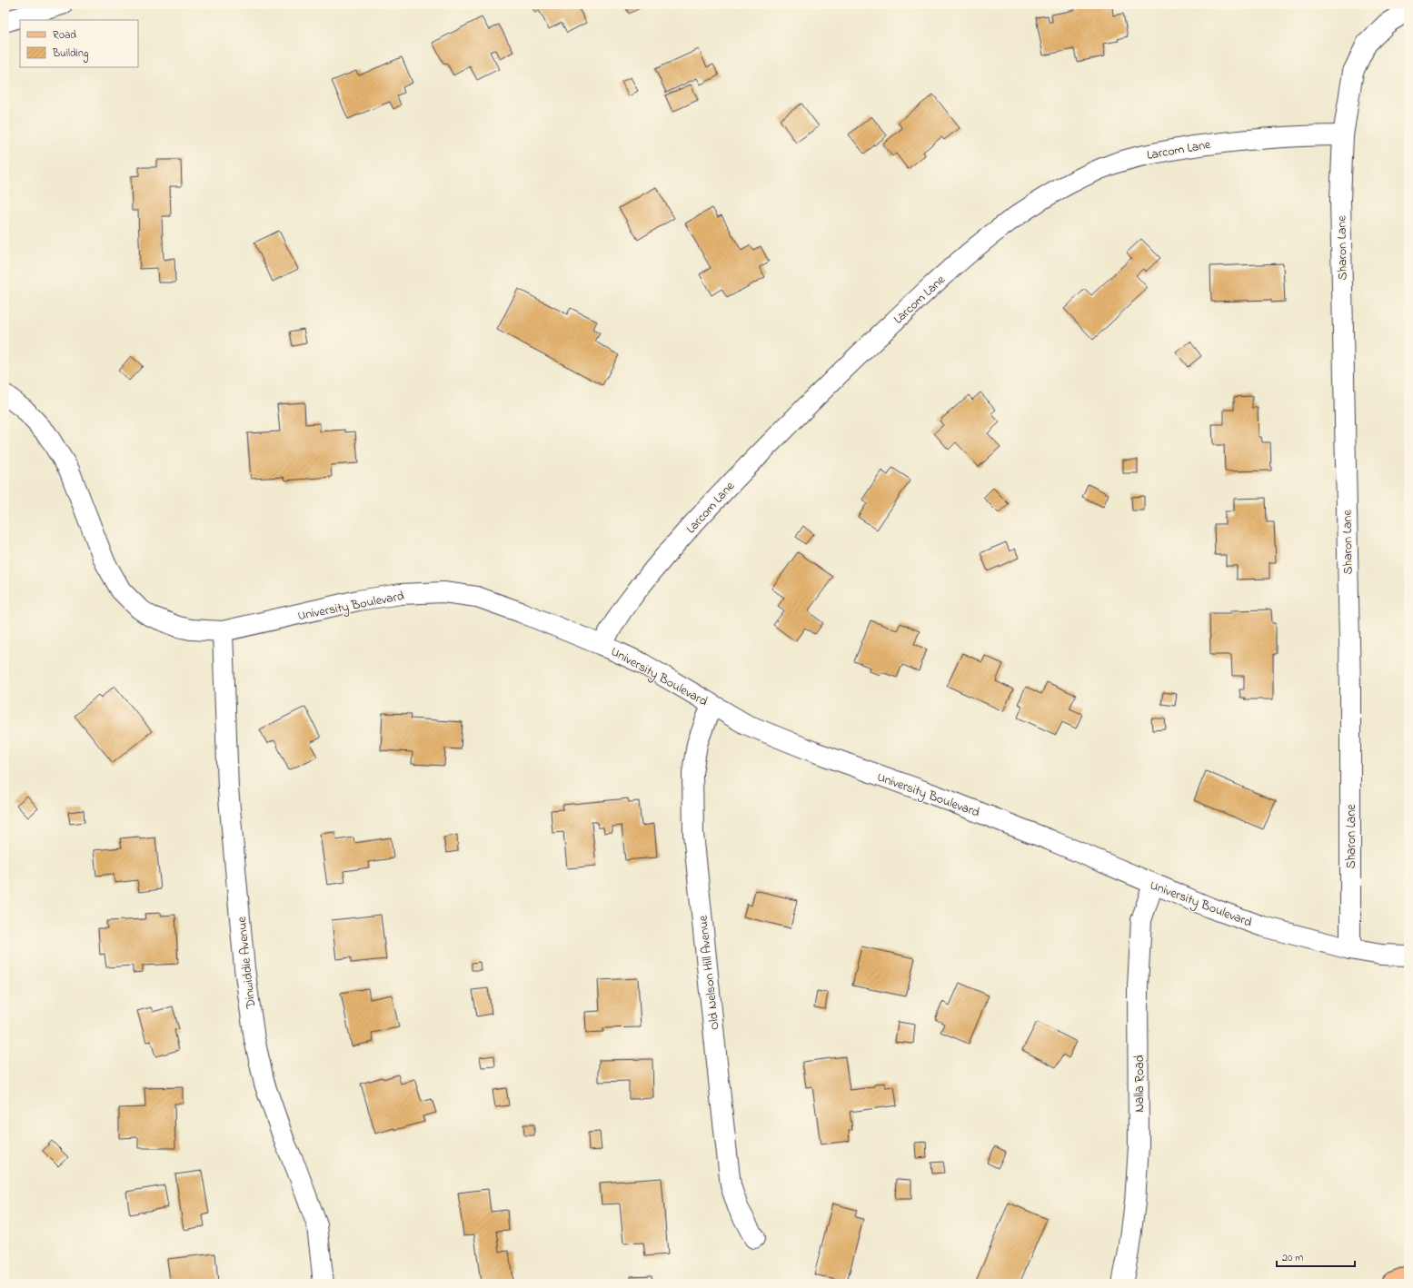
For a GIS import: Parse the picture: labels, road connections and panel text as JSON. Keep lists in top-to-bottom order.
{
  "streets": {
    "street": [
      "Larcom Lane",
      "Sharon Lane",
      "University Boulevard",
      "Dinwiddie Avenue",
      "Old Nelson Hill Avenue",
      "Nalla Road"
    ]
  },
  "crossings": [
    ["Larcom Lane", "Sharon Lane"],
    ["Larcom Lane", "University Boulevard"],
    ["Sharon Lane", "University Boulevard"],
    ["University Boulevard", "Dinwiddie Avenue"],
    ["University Boulevard", "Old Nelson Hill Avenue"],
    ["University Boulevard", "Nalla Road"]
  ],
  "legend": ["Road", "Building"],
  "scale_bar": "20 m"
}
